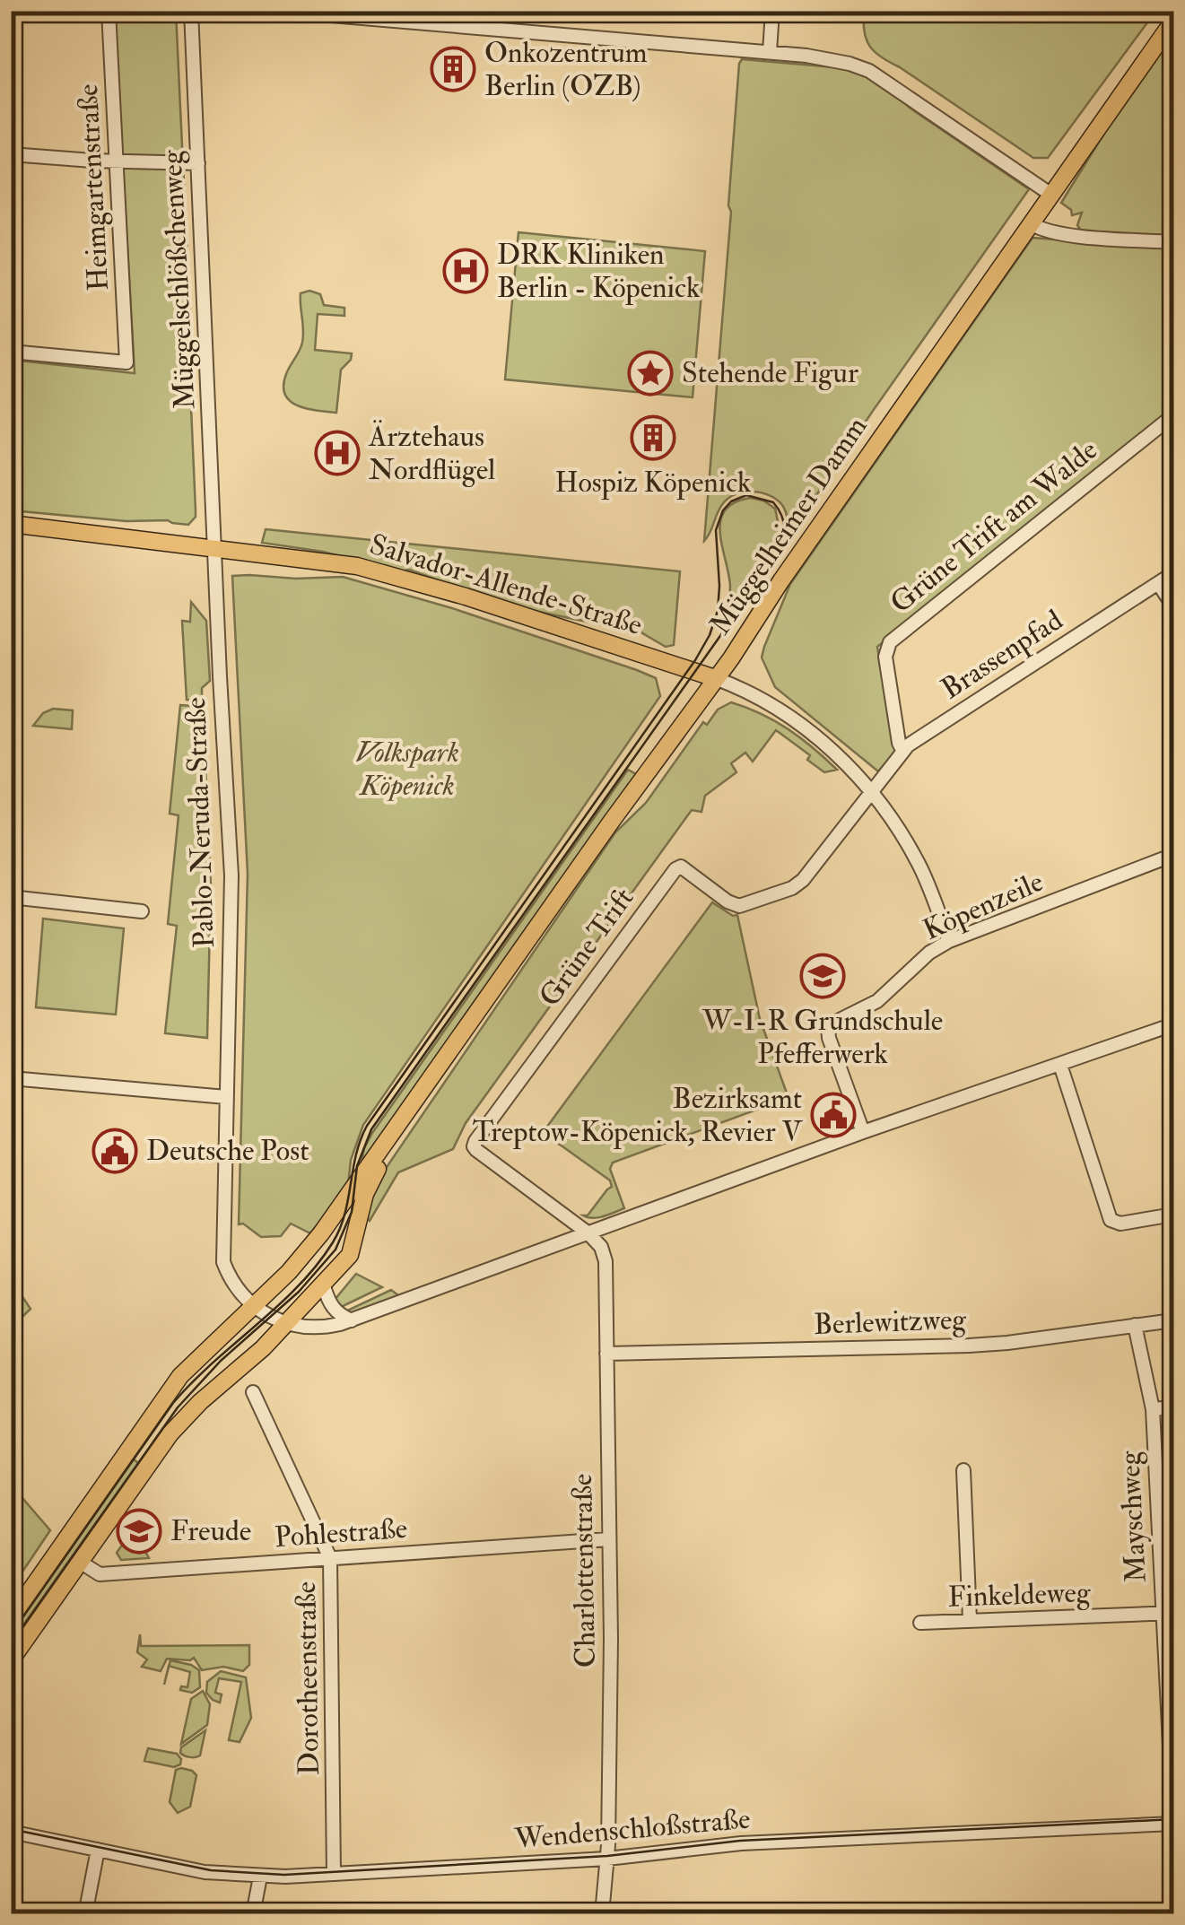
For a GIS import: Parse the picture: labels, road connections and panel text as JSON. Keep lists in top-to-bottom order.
{
  "streets": {
    "main road": ["Müggelheimer Damm", "Salvador-Allende-Straße"],
    "street": [
      "Heimgartenstraße",
      "Müggelschlößchenweg",
      "Grüne Trift am Walde",
      "Brassenpfad",
      "Pablo-Neruda-Straße",
      "Köpenzeile",
      "Grüne Trift",
      "Berlewitzweg",
      "Mayschweg",
      "Pohlestraße",
      "Charlottenstraße",
      "Finkeldeweg",
      "Dorotheenstraße",
      "Wendenschloßstraße"
    ]
  },
  "crossings": [
    ["Müggelschlößchenweg", "Salvador-Allende-Straße"],
    ["Müggelschlößchenweg", "Pablo-Neruda-Straße"],
    ["Müggelheimer Damm", "Salvador-Allende-Straße"],
    ["Müggelheimer Damm", "Pablo-Neruda-Straße"],
    ["Müggelheimer Damm", "Pohlestraße"],
    ["Grüne Trift am Walde", "Brassenpfad"],
    ["Salvador-Allende-Straße", "Pablo-Neruda-Straße"],
    ["Brassenpfad", "Grüne Trift"],
    ["Grüne Trift", "Charlottenstraße"],
    ["Berlewitzweg", "Mayschweg"],
    ["Berlewitzweg", "Charlottenstraße"],
    ["Mayschweg", "Finkeldeweg"],
    ["Pohlestraße", "Charlottenstraße"],
    ["Pohlestraße", "Dorotheenstraße"],
    ["Charlottenstraße", "Wendenschloßstraße"],
    ["Dorotheenstraße", "Wendenschloßstraße"]
  ],
  "parks": ["Volkspark Köpenick"],
  "places": {
    "building": ["Onkozentrum Berlin (OZB)", "Hospiz Köpenick"],
    "hospital": ["DRK Kliniken Berlin - Köpenick", "Ärztehaus Nordflügel"],
    "place": ["Stehende Figur"],
    "school or university": ["W-I-R Grundschule Pfefferwerk", "Freude"],
    "public building": ["Bezirksamt Treptow-Köpenick, Revier V", "Deutsche Post"]
  }
}
